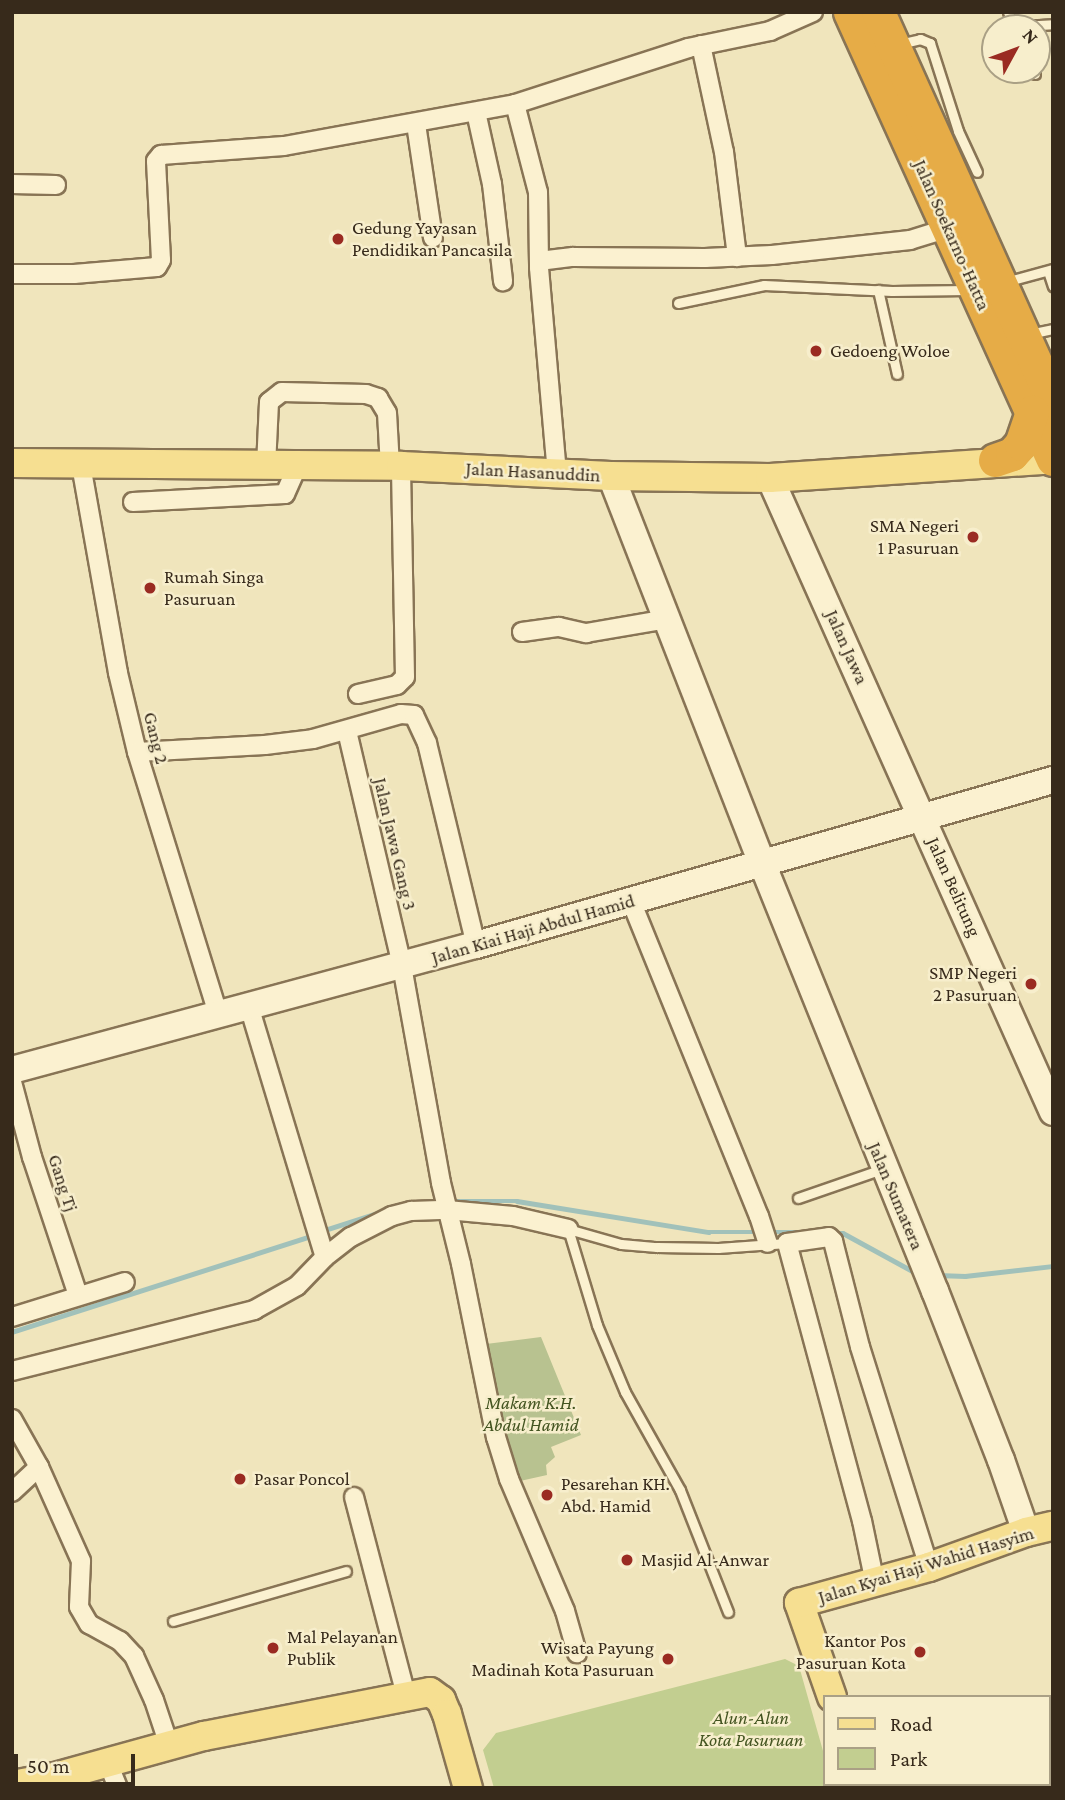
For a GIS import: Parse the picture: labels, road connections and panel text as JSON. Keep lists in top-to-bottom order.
{
  "streets": {
    "highway": ["Jalan Soekarno-Hatta"],
    "main road": ["Jalan Hasanuddin", "Jalan Kyai Haji Wahid Hasyim"],
    "street": [
      "Jalan Jawa",
      "Gang 2",
      "Jalan Jawa Gang 3",
      "Jalan Belitung",
      "Jalan Kiai Haji Abdul Hamid",
      "Gang Tj",
      "Jalan Sumatera"
    ]
  },
  "crossings": [
    ["Jalan Soekarno-Hatta", "Jalan Hasanuddin"],
    ["Jalan Hasanuddin", "Jalan Jawa"],
    ["Jalan Hasanuddin", "Gang 2"],
    ["Jalan Hasanuddin", "Jalan Sumatera"],
    ["Jalan Jawa", "Jalan Belitung"],
    ["Jalan Jawa", "Jalan Kiai Haji Abdul Hamid"],
    ["Gang 2", "Jalan Kiai Haji Abdul Hamid"],
    ["Jalan Jawa Gang 3", "Jalan Kiai Haji Abdul Hamid"],
    ["Jalan Belitung", "Jalan Kiai Haji Abdul Hamid"],
    ["Jalan Kiai Haji Abdul Hamid", "Jalan Sumatera"],
    ["Jalan Sumatera", "Jalan Kyai Haji Wahid Hasyim"]
  ],
  "parks": ["Makam K.H. Abdul Hamid", "Alun-Alun Kota Pasuruan"],
  "places": [
    "Gedung Yayasan Pendidikan Pancasila",
    "Gedoeng Woloe",
    "SMA Negeri 1 Pasuruan",
    "Rumah Singa Pasuruan",
    "SMP Negeri 2 Pasuruan",
    "Pasar Poncol",
    "Pesarehan KH. Abd. Hamid",
    "Masjid Al-Anwar",
    "Mal Pelayanan Publik",
    "Kantor Pos Pasuruan Kota",
    "Wisata Payung Madinah Kota Pasuruan"
  ],
  "legend": ["Road", "Park"],
  "scale_bar": "50 m",
  "north": "top right"
}
